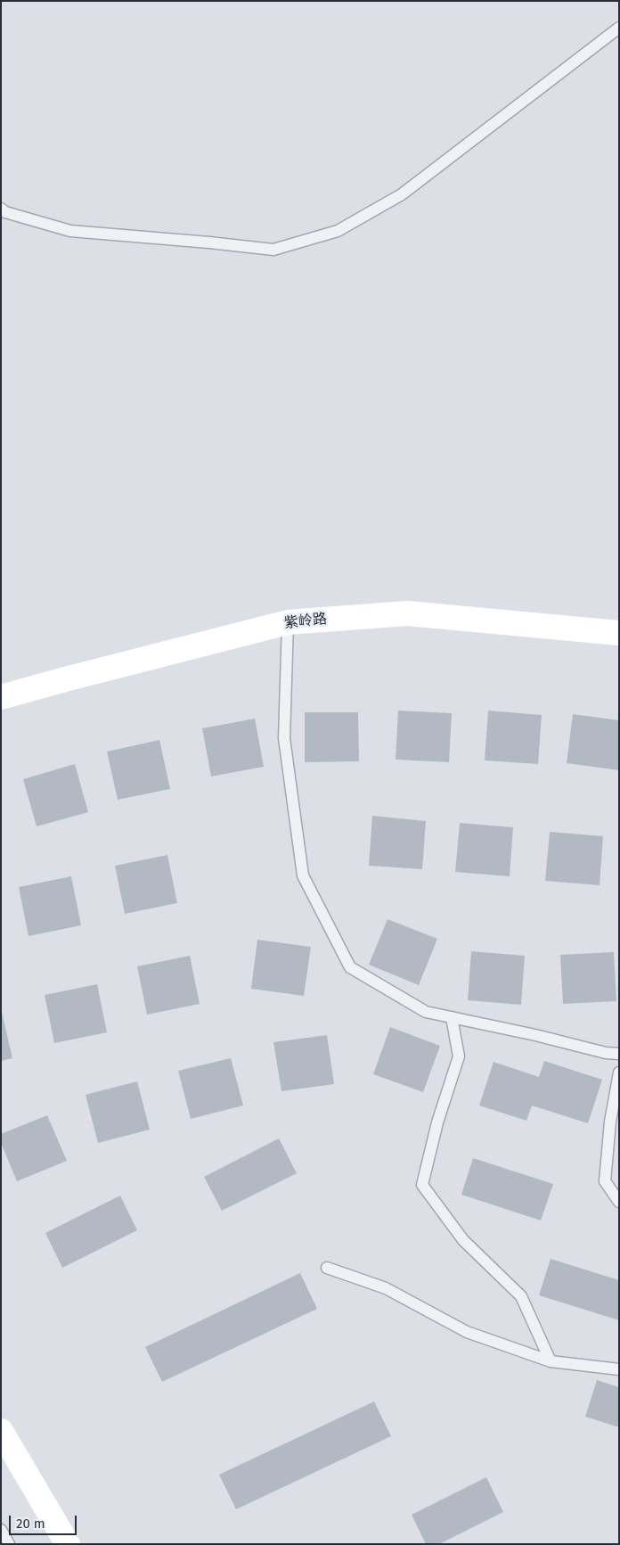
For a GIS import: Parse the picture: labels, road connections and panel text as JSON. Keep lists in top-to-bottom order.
{
  "streets": {
    "street": ["紫岭路"]
  },
  "scale_bar": "20 m"
}
